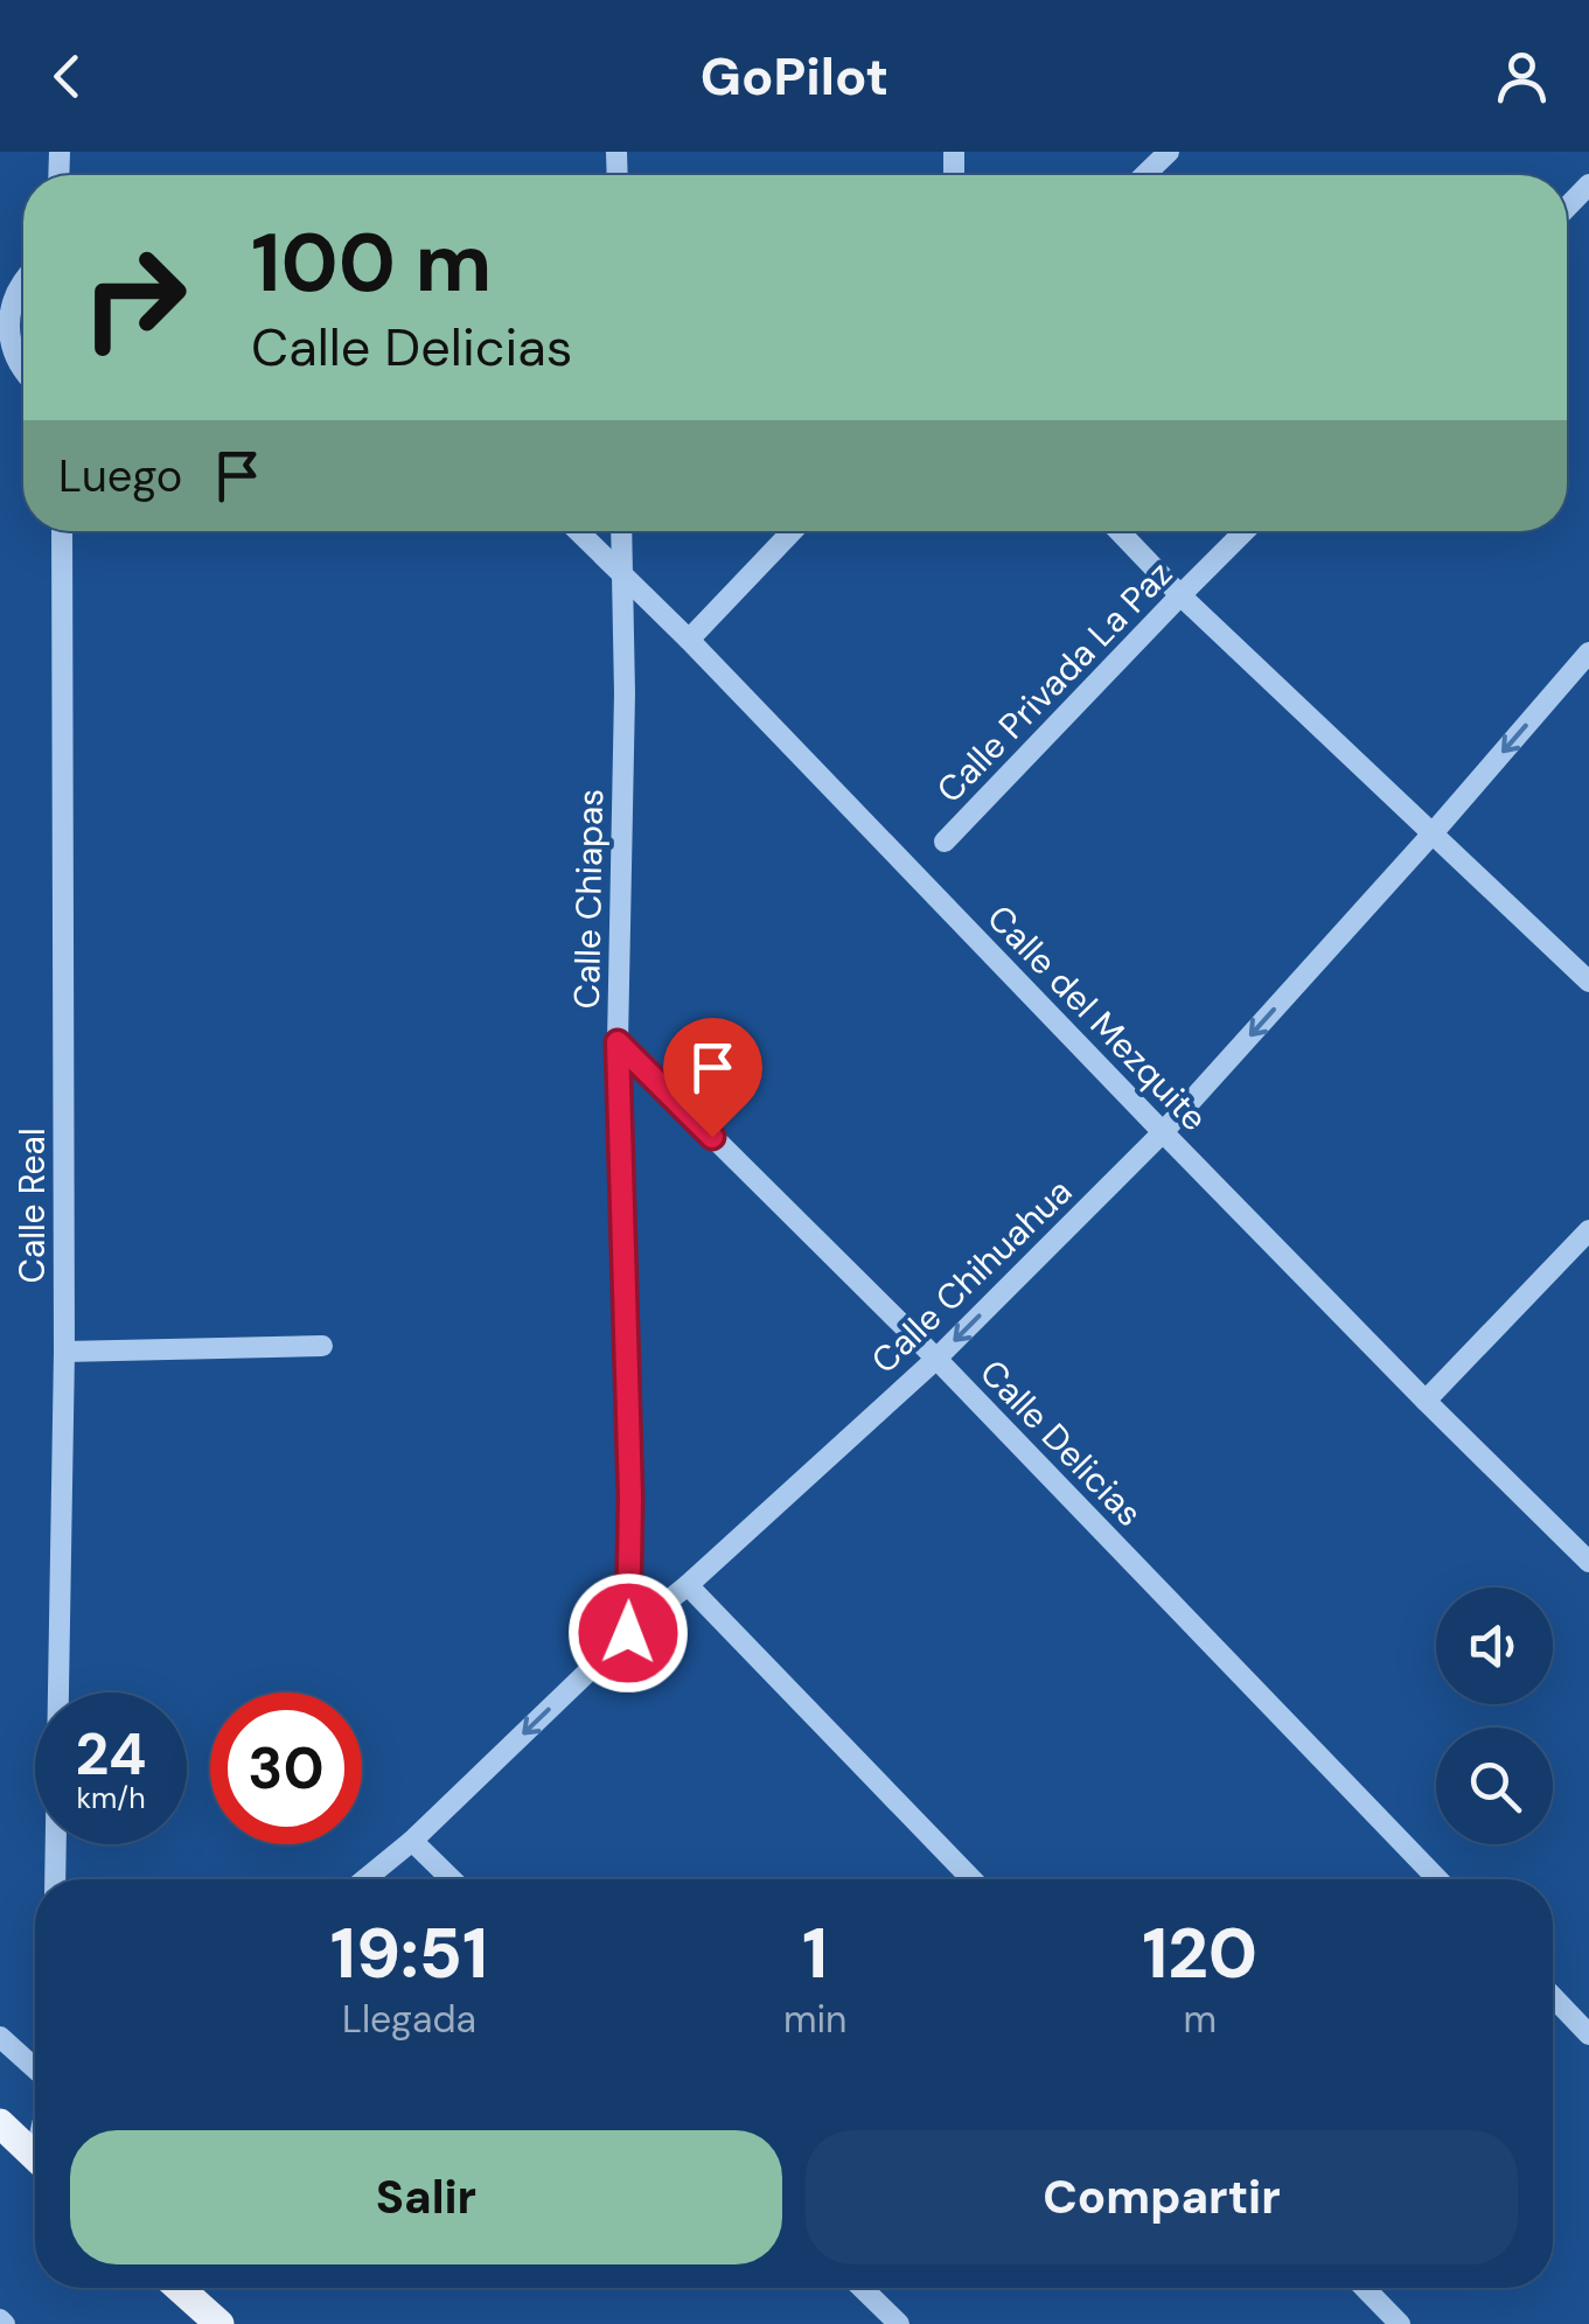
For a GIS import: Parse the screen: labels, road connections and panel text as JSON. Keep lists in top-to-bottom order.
{
  "streets": {
    "street": [
      "Calle Privada La Paz",
      "Calle Chiapas",
      "Calle del Mezquite",
      "Calle Real",
      "Calle Chihuahua",
      "Calle Delicias"
    ]
  },
  "crossings": [
    ["Calle Chiapas", "Calle del Mezquite"],
    ["Calle Chiapas", "Calle Chihuahua"],
    ["Calle Chiapas", "Calle Delicias"],
    ["Calle del Mezquite", "Calle Chihuahua"],
    ["Calle Chihuahua", "Calle Delicias"]
  ],
  "one_way": ["Calle Chihuahua"],
  "page": {
    "header": "GoPilot",
    "turn": ["100 m", "Calle Delicias"],
    "then": "Luego",
    "speed": "24 km/h",
    "limit": "30",
    "eta": [
      "19:51",
      "Llegada",
      "1",
      "min",
      "120",
      "m"
    ],
    "buttons": ["Salir", "Compartir"]
  }
}
